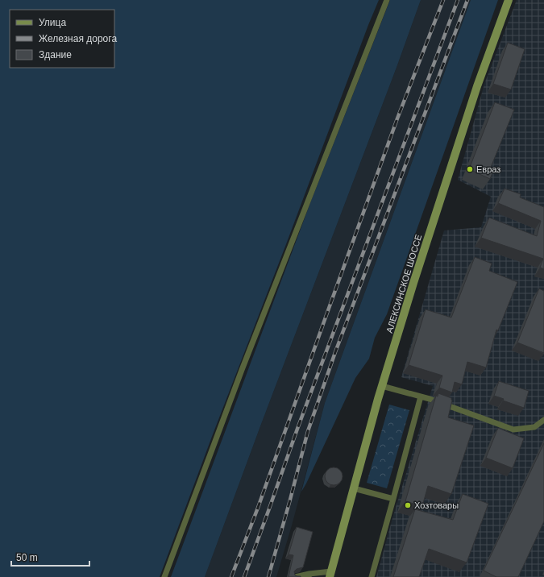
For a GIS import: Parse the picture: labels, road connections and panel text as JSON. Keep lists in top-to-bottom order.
{
  "streets": {
    "main road": ["АЛЕКСИНСКОЕ ШОССЕ"]
  },
  "places": ["Евраз", "Хозтовары"],
  "legend": ["Улица", "Железная дорога", "Здание"],
  "scale_bar": "50 m"
}
